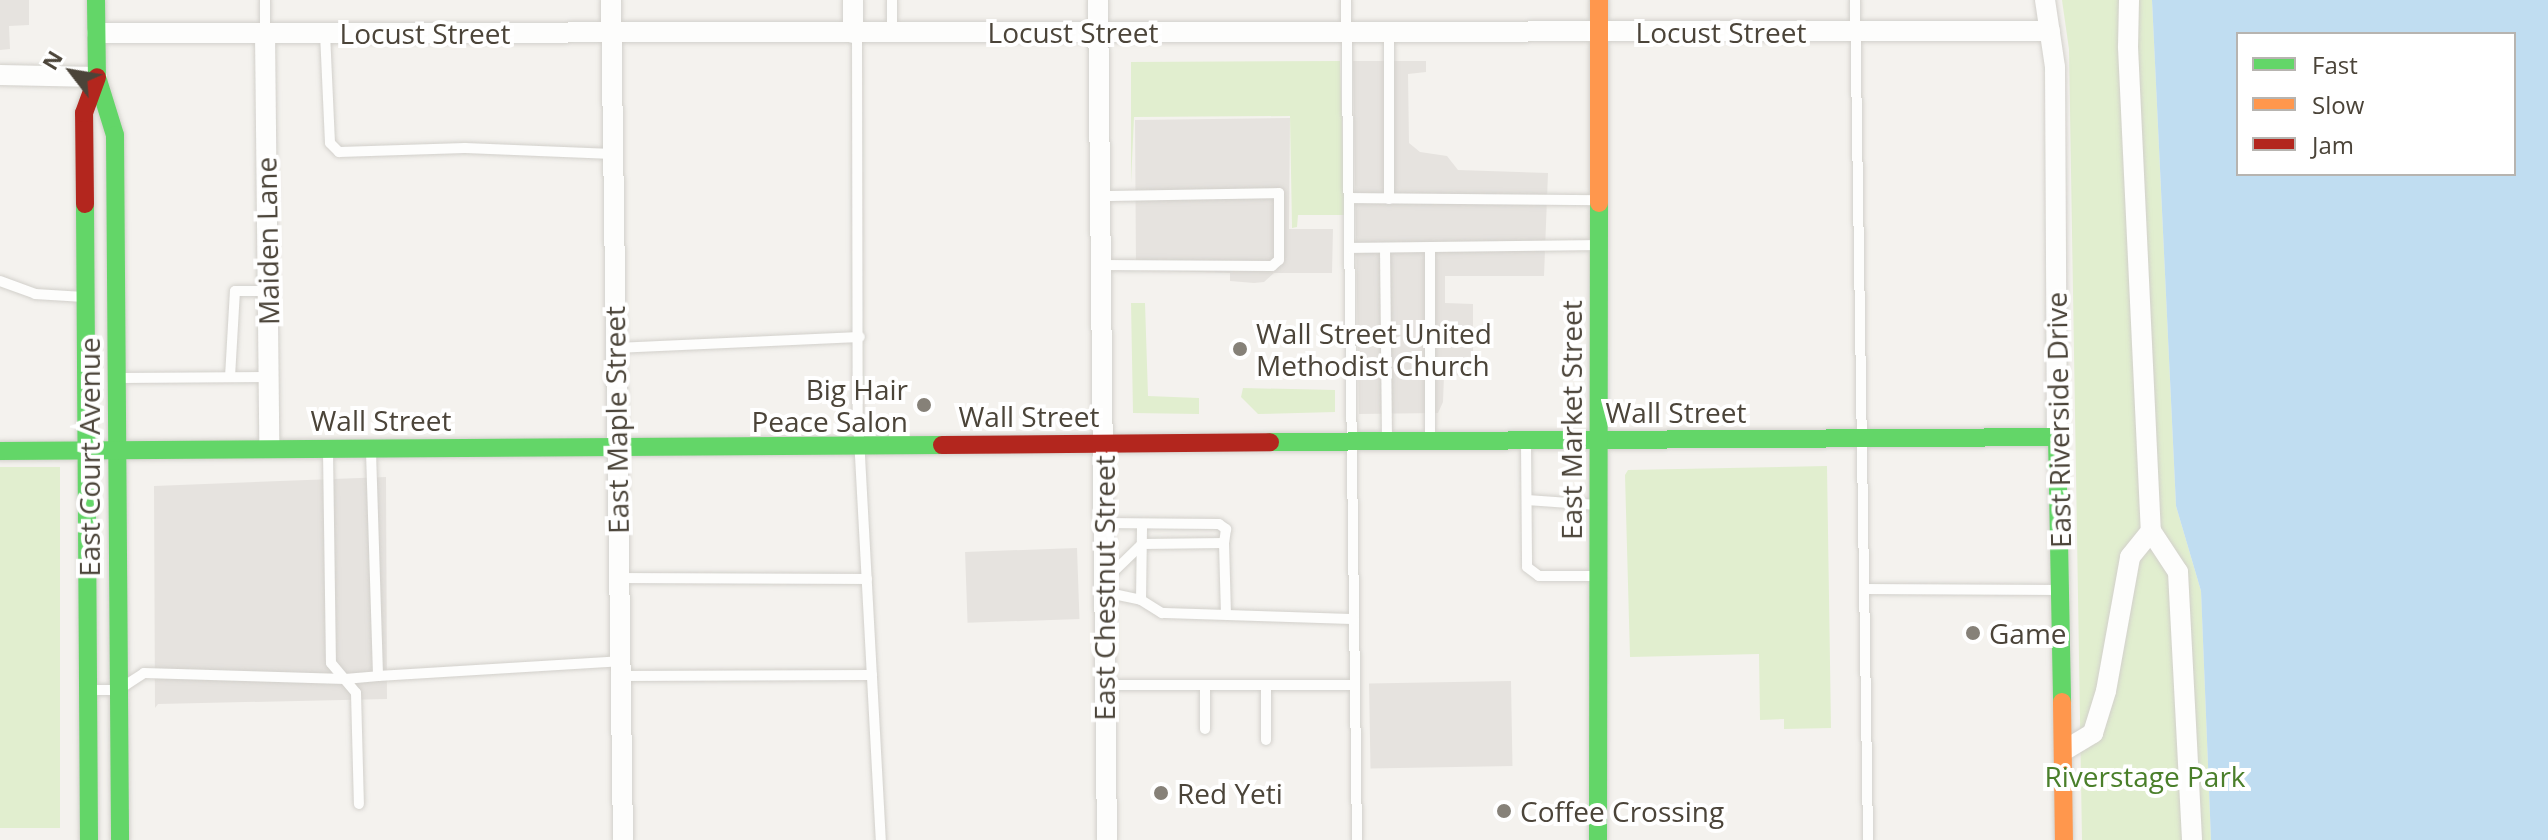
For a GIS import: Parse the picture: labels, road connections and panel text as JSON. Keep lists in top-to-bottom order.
{
  "streets": {
    "street": [
      "Locust Street",
      "Maiden Lane",
      "Wall Street",
      "East Maple Street",
      "East Market Street",
      "East Riverside Drive",
      "East Court Avenue",
      "East Chestnut Street"
    ]
  },
  "crossings": [
    ["Locust Street", "Maiden Lane"],
    ["Locust Street", "East Maple Street"],
    ["Locust Street", "East Market Street"],
    ["Locust Street", "East Riverside Drive"],
    ["Locust Street", "East Court Avenue"],
    ["Locust Street", "East Chestnut Street"],
    ["Maiden Lane", "Wall Street"],
    ["Wall Street", "East Maple Street"],
    ["Wall Street", "East Market Street"],
    ["Wall Street", "East Riverside Drive"],
    ["Wall Street", "East Court Avenue"],
    ["Wall Street", "East Chestnut Street"]
  ],
  "parks": ["Riverstage Park"],
  "places": [
    "Wall Street United Methodist Church",
    "Big Hair Peace Salon",
    "Game",
    "Red Yeti",
    "Coffee Crossing"
  ],
  "legend": ["Fast", "Slow", "Jam"],
  "north": "top left"
}
